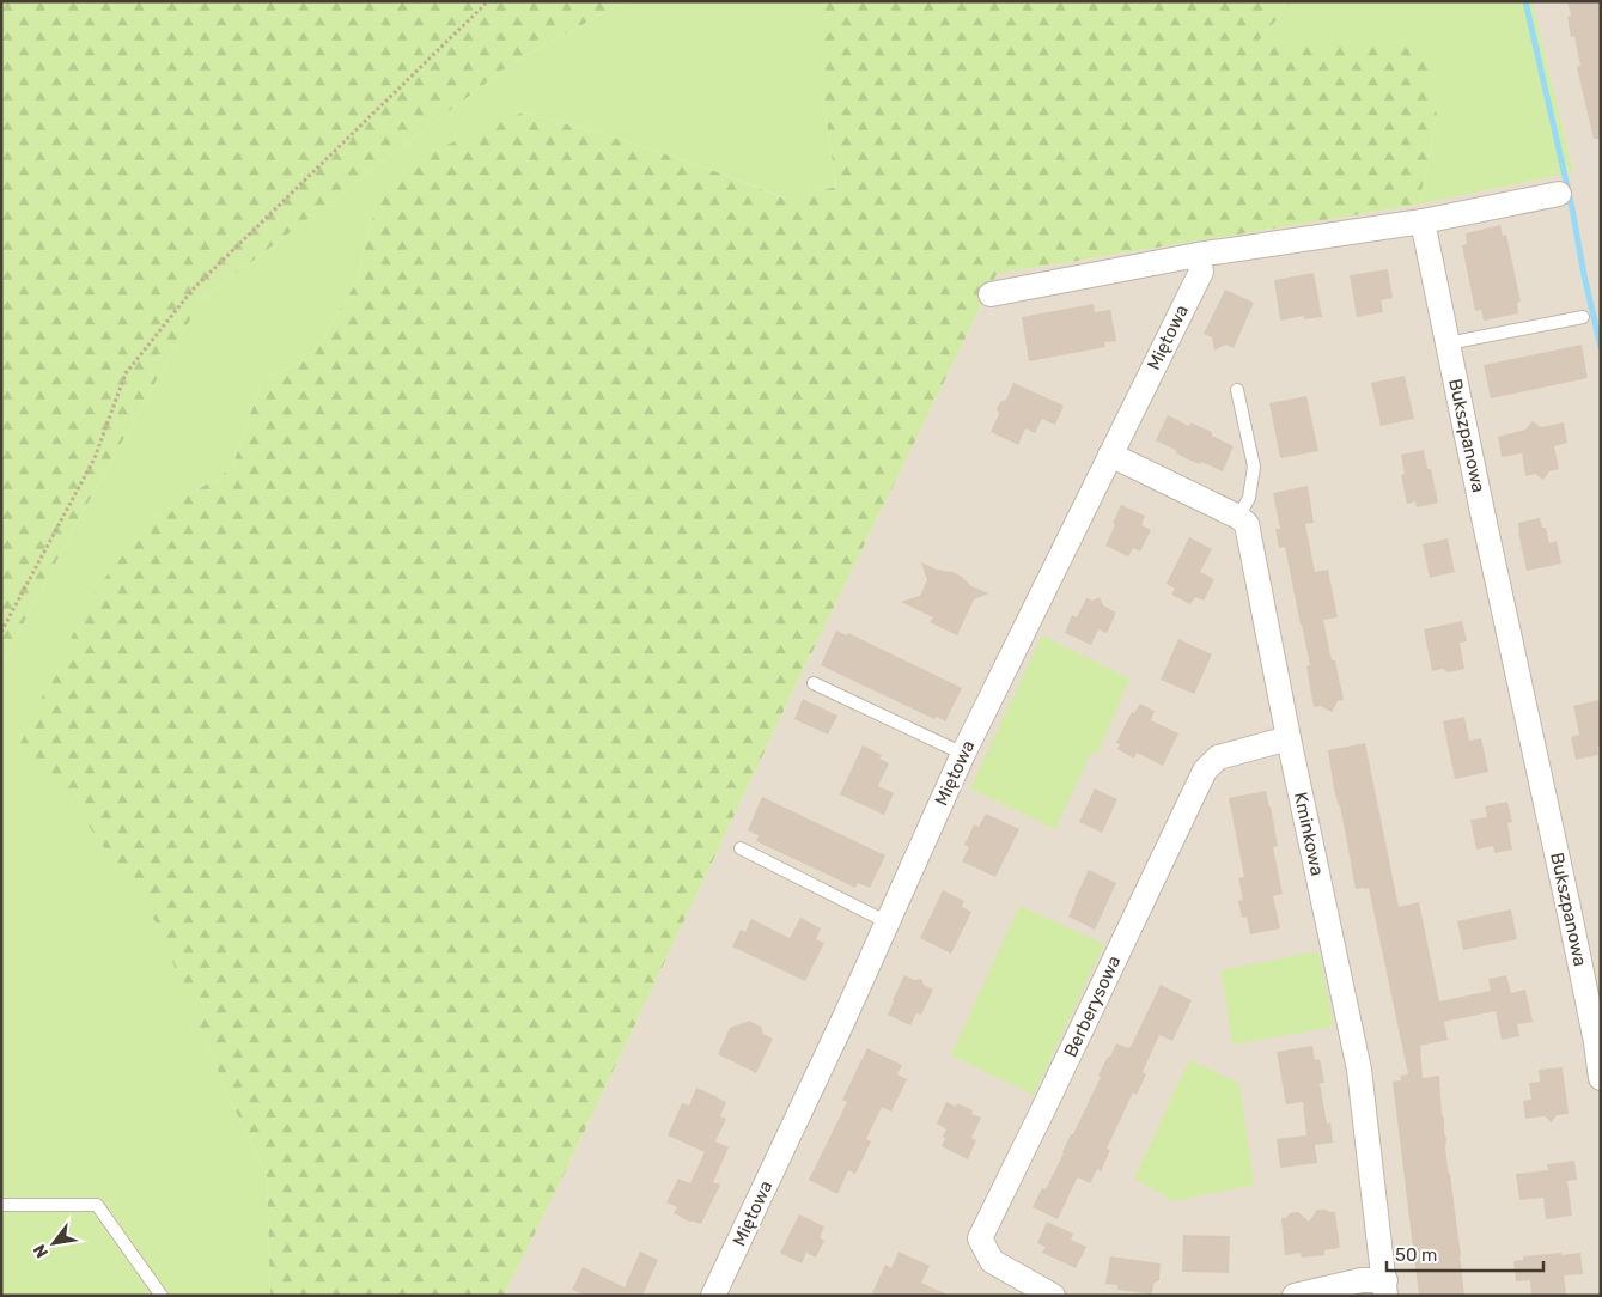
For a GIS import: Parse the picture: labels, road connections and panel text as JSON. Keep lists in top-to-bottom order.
{
  "streets": {
    "street": [
      "Miętowa",
      "Bukszpanowa",
      "Kminkowa",
      "Berberysowa"
    ]
  },
  "crossings": [
    ["Kminkowa", "Berberysowa"]
  ],
  "scale_bar": "50 m",
  "north": "bottom left"
}
